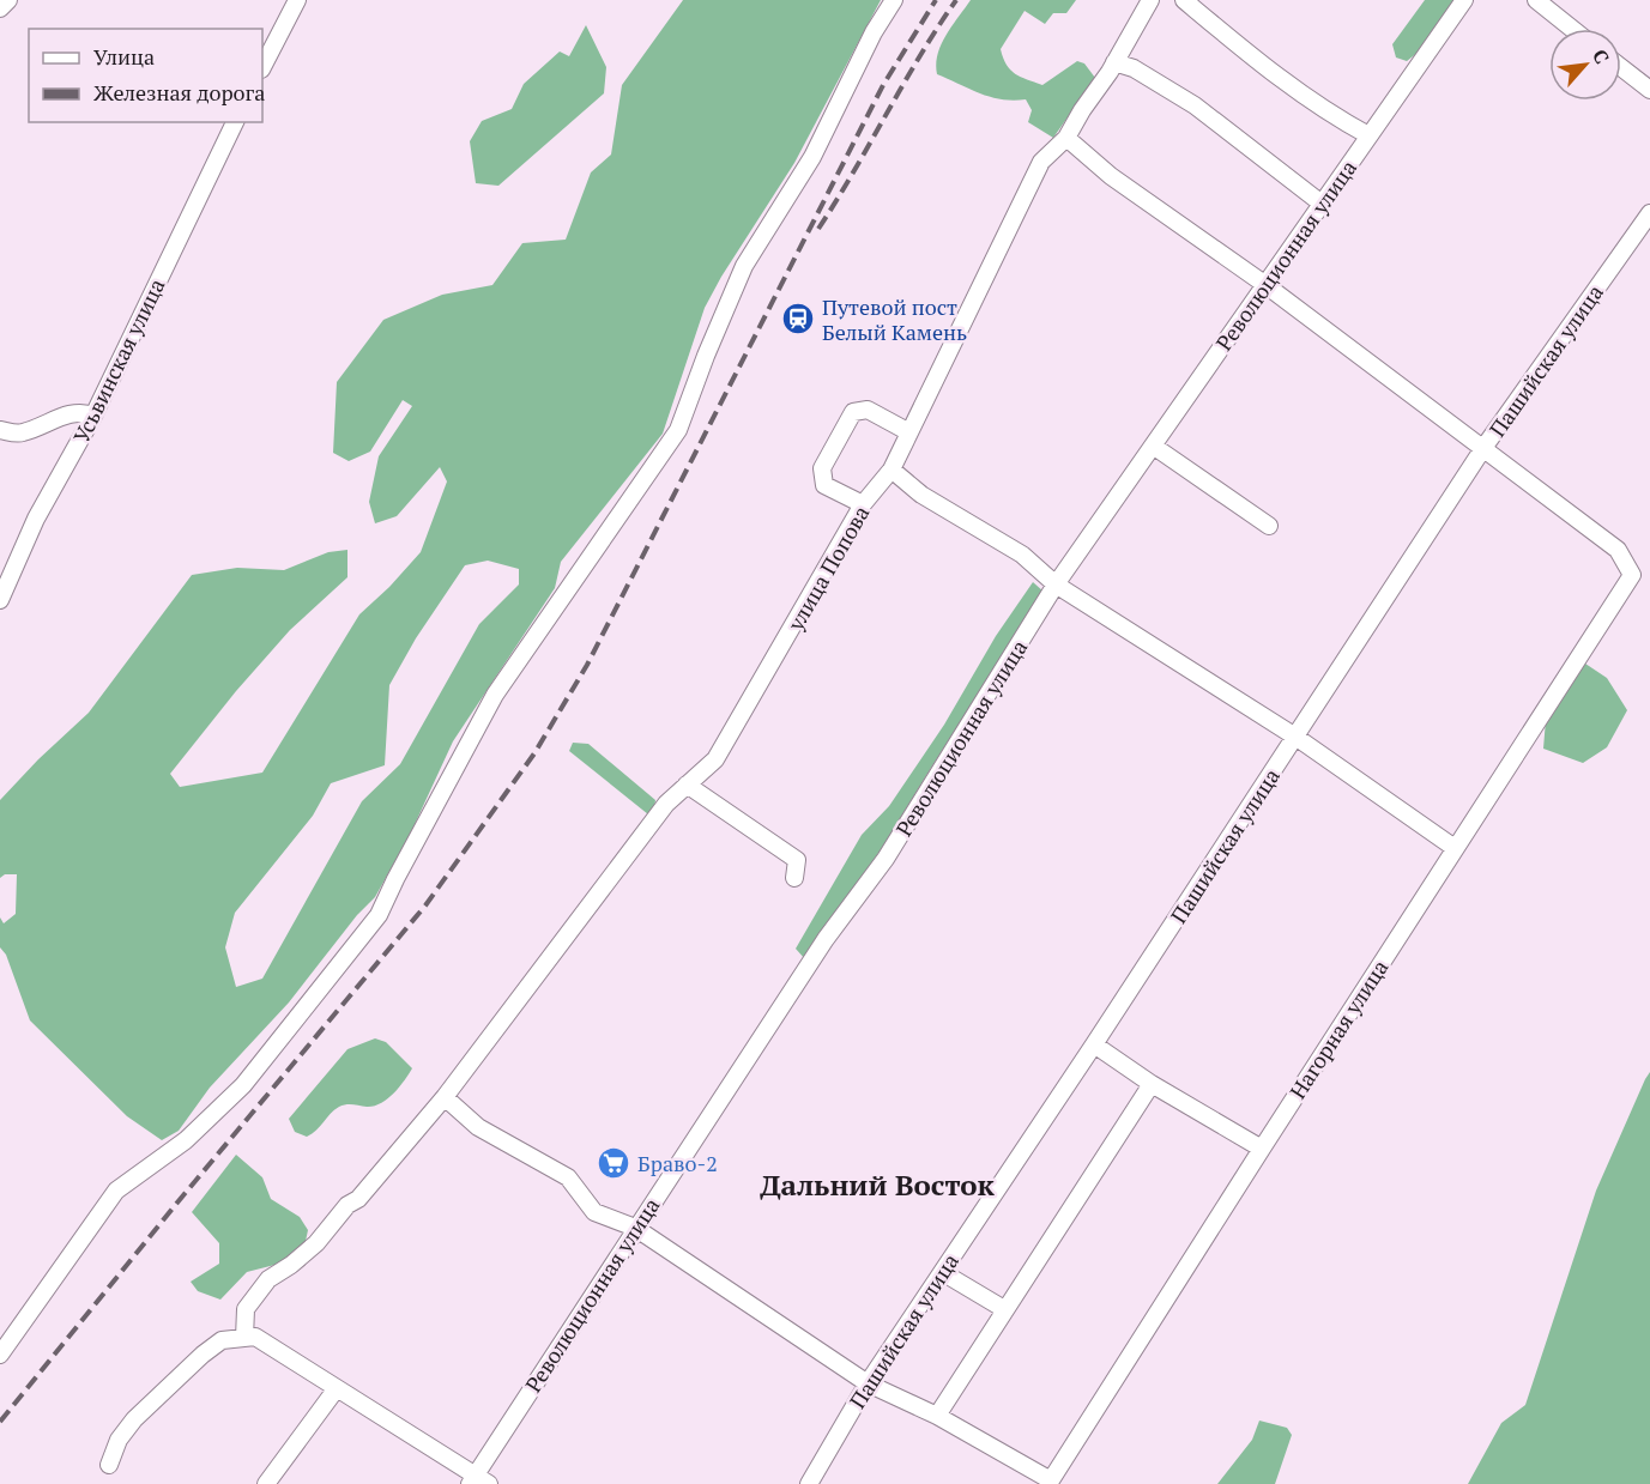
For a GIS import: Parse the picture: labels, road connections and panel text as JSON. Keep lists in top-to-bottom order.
{
  "streets": {
    "street": [
      "Революционная улица",
      "Усьвинская улица",
      "Пашийская улица",
      "улица Попова",
      "Нагорная улица"
    ]
  },
  "crossings": [
    ["Пашийская улица", "Нагорная улица"]
  ],
  "districts": ["Дальний Восток"],
  "places": {
    "station": ["Путевой пост Белый Камень"],
    "supermarket": ["Браво-2"]
  },
  "legend": ["Улица", "Железная дорога"],
  "north": "top right"
}
